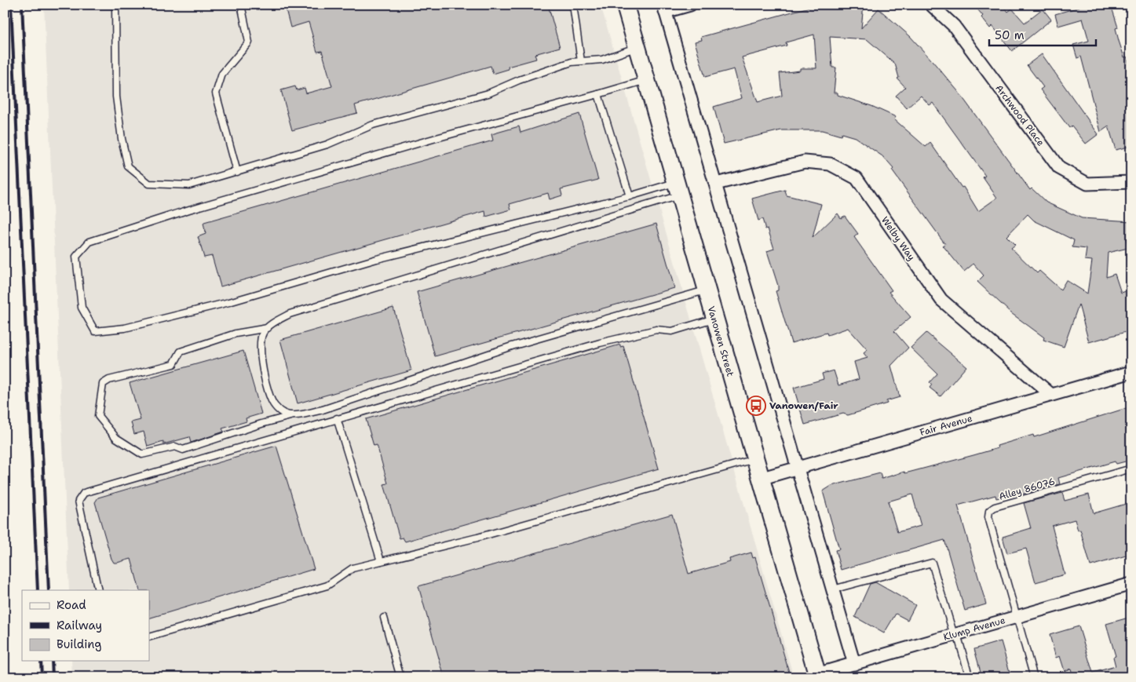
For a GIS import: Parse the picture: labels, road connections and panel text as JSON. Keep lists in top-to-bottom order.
{
  "streets": {
    "main road": ["Vanowen Street"],
    "street": [
      "Archwood Place",
      "Welby Way",
      "Fair Avenue",
      "Klump Avenue"
    ],
    "lane": ["Alley 86076"]
  },
  "crossings": [
    ["Welby Way", "Fair Avenue"],
    ["Vanowen Street", "Fair Avenue"],
    ["Vanowen Street", "Klump Avenue"],
    ["Alley 86076", "Klump Avenue"]
  ],
  "places": {
    "bus stop": ["Vanowen/Fair"]
  },
  "legend": ["Road", "Railway", "Building"],
  "scale_bar": "50 m"
}
